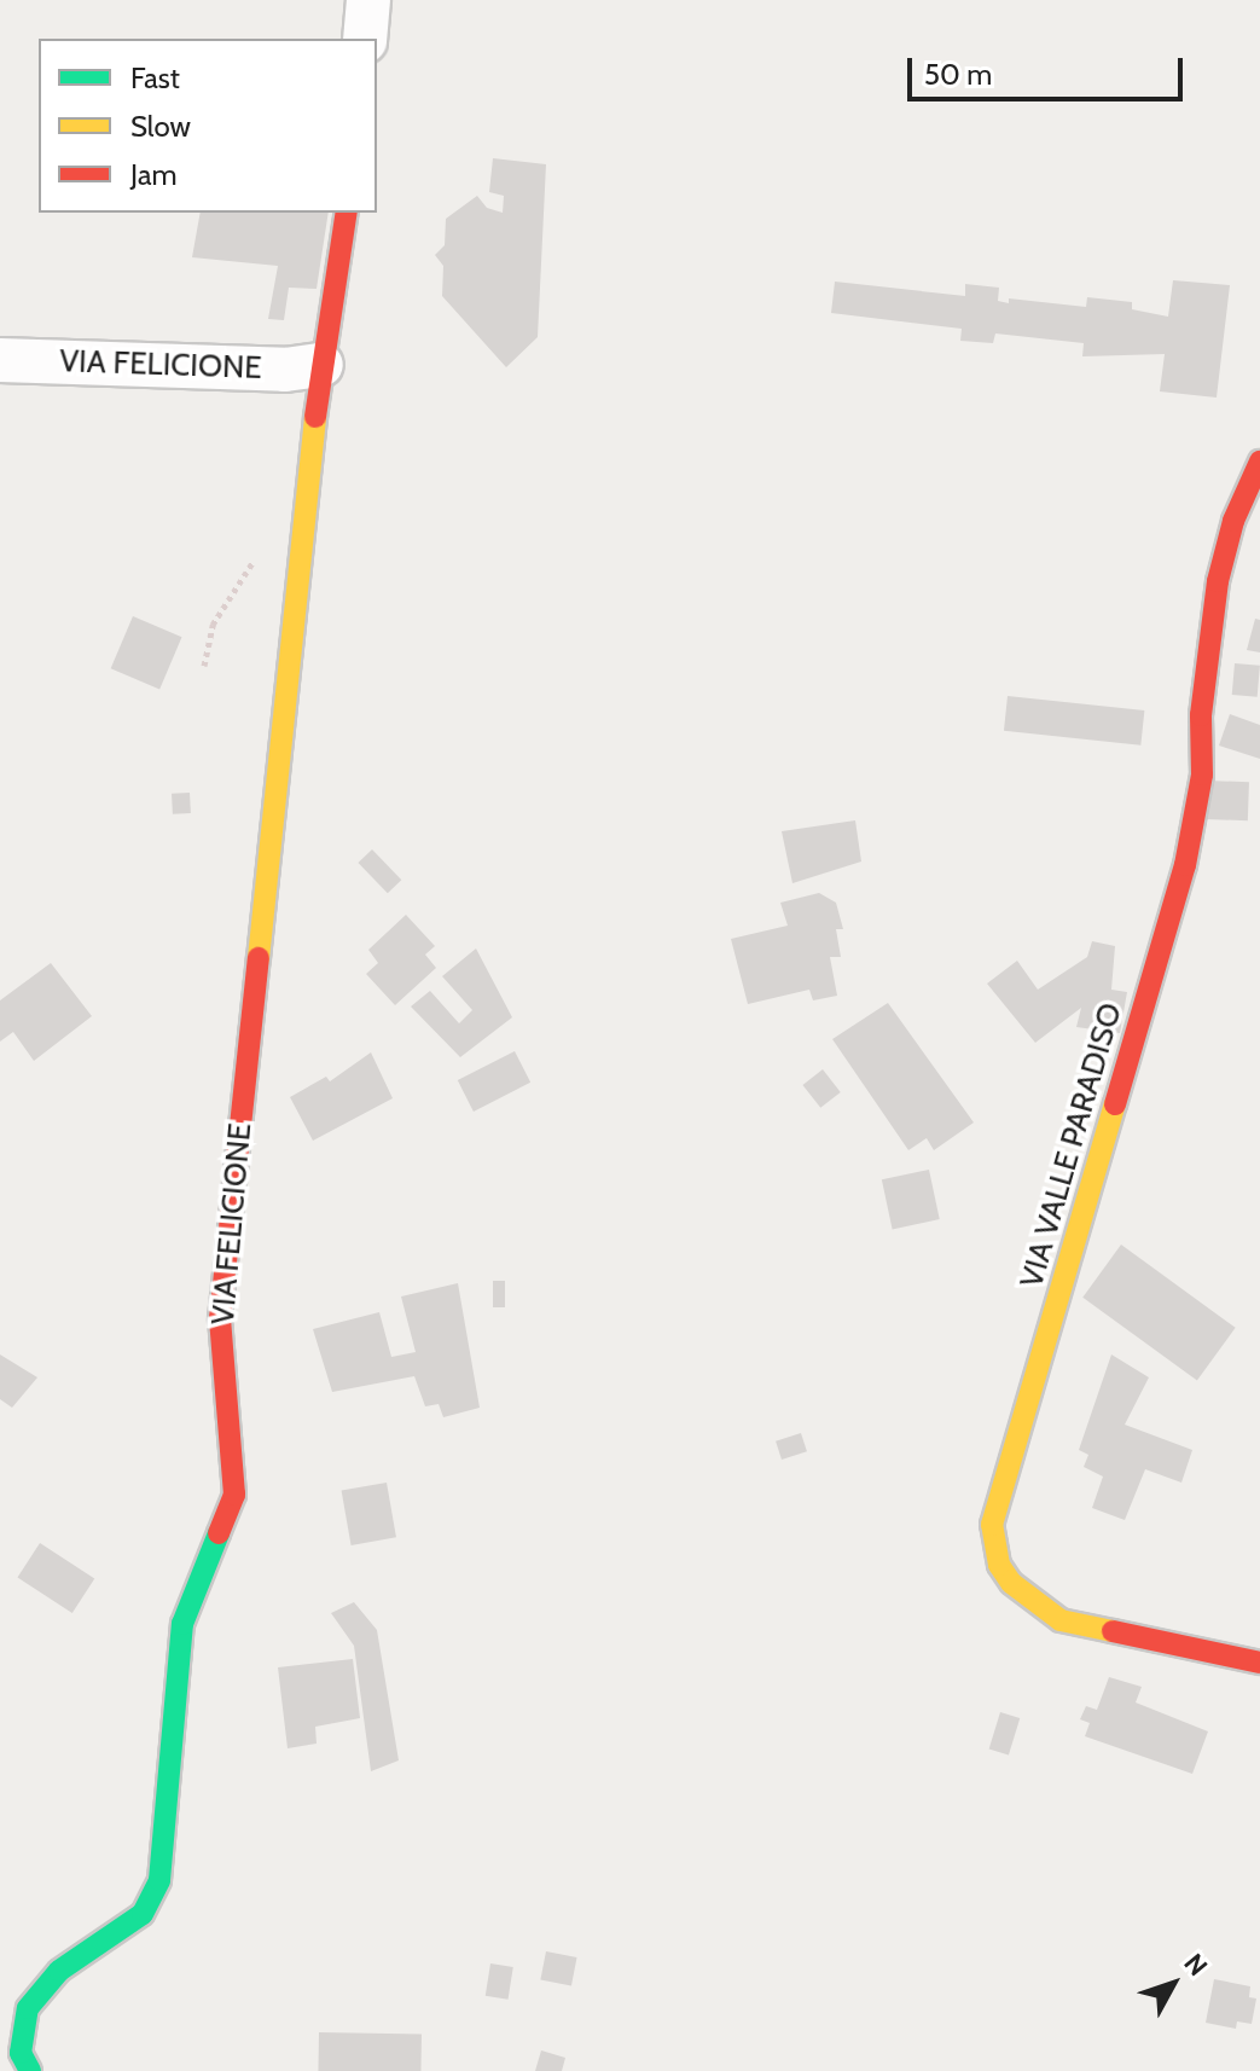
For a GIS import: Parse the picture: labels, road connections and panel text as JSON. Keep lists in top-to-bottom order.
{
  "streets": {
    "street": ["VIA FELICIONE", "VIA VALLE PARADISO"]
  },
  "legend": ["Fast", "Slow", "Jam"],
  "scale_bar": "50 m",
  "north": "top right"
}
